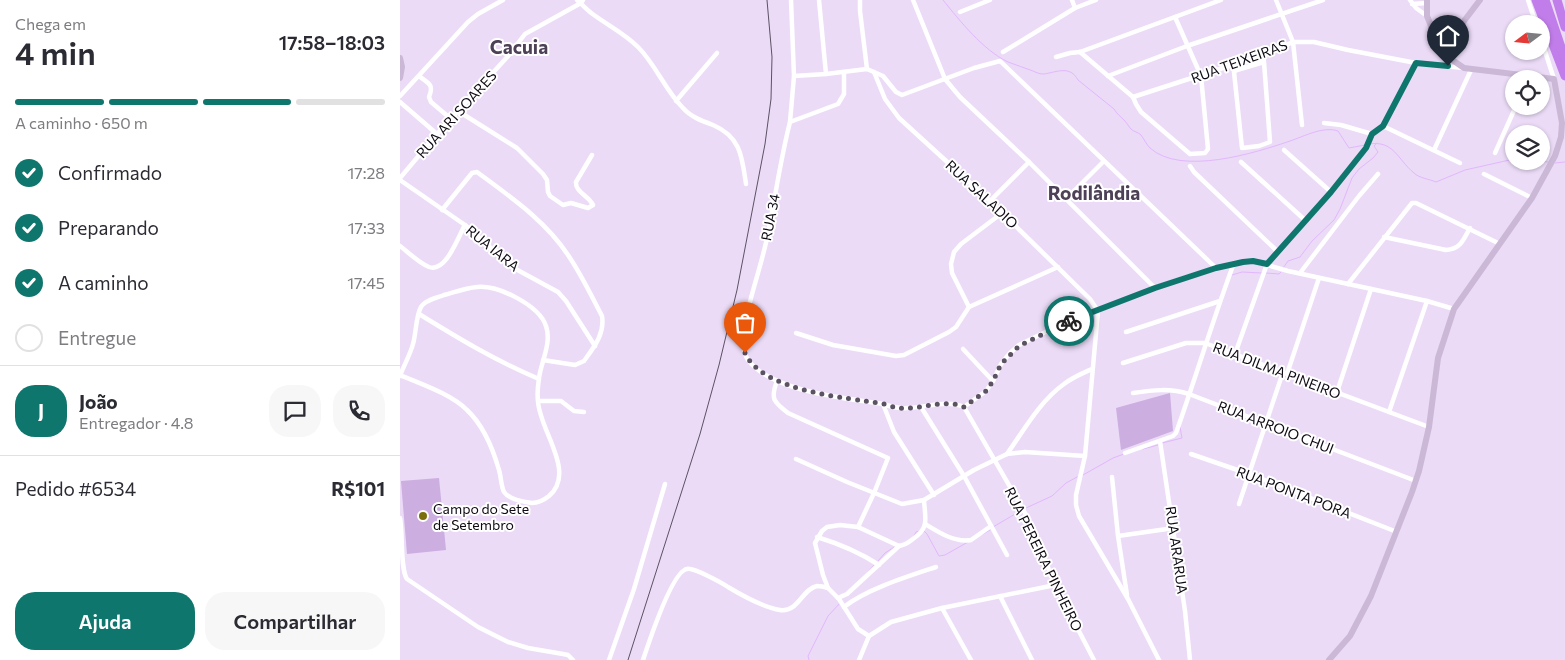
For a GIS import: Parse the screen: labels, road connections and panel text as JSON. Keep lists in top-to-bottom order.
{
  "streets": {
    "street": [
      "RUA TEIXEIRAS",
      "RUA ARI SOARES",
      "RUA SALADIO",
      "RUA 34",
      "RUA IARA",
      "RUA DILMA PINEIRO",
      "RUA ARROIO CHUI",
      "RUA PONTA PORA",
      "RUA ARARUA",
      "RUA PEREIRA PINHEIRO"
    ]
  },
  "crossings": [
    ["RUA ARI SOARES", "RUA IARA"],
    ["RUA 34", "RUA PEREIRA PINHEIRO"]
  ],
  "districts": ["Cacuia", "Rodilândia"],
  "places": ["Campo do Sete de Setembro"],
  "north": "left",
  "page": {
    "heading": ["4 min", "Chega em", "17:58–18:03"],
    "panel": [
      "João",
      "Entregador · 4.8",
      "Pedido #6534",
      "R$101"
    ],
    "bar": "A caminho · 650 m",
    "list": [
      ["Confirmado", "17:28"],
      ["Preparando", "17:33"],
      ["A caminho", "17:45"],
      "Entregue"
    ],
    "round": "J",
    "buttons": ["Ajuda", "Compartilhar"]
  }
}
